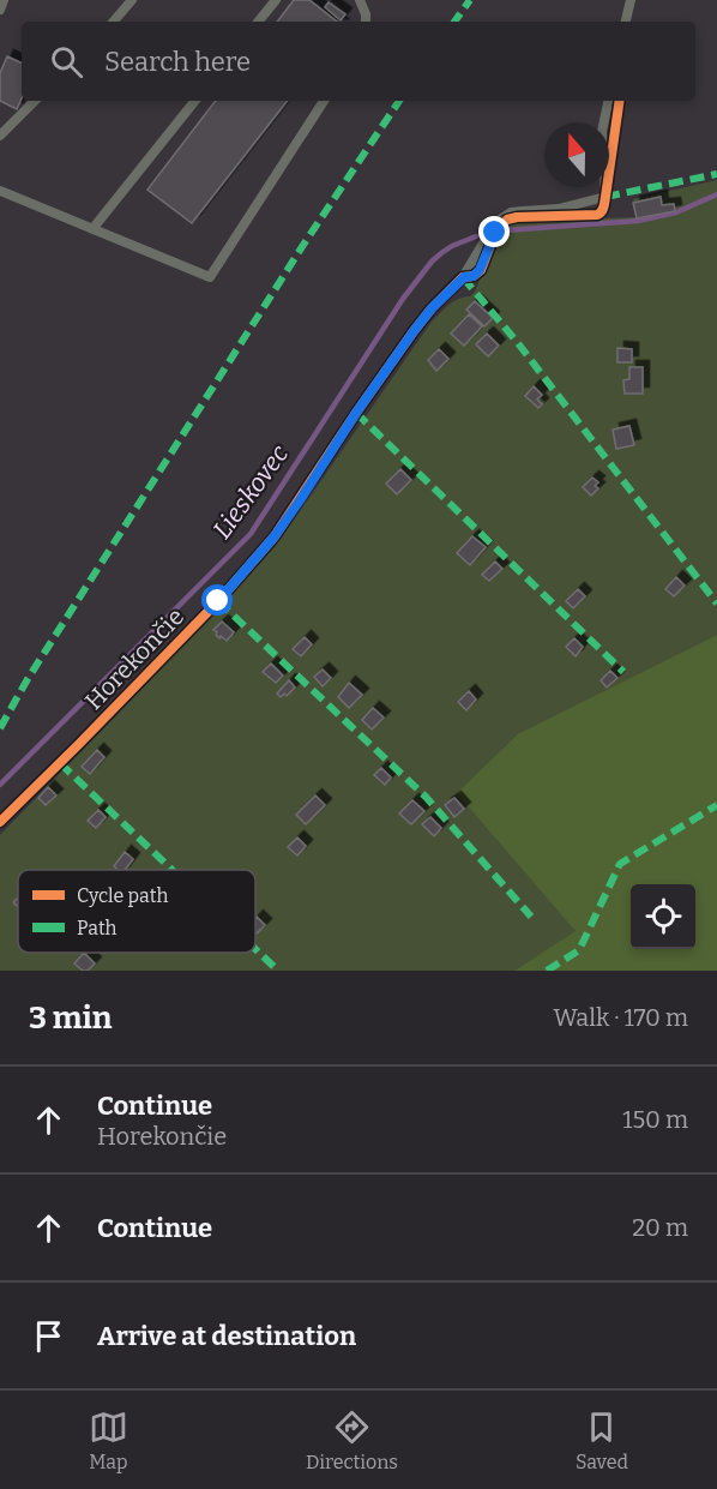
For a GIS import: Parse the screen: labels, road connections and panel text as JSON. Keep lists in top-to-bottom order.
{
  "streets": {
    "lane": ["Horekončie"]
  },
  "water": ["Lieskovec"],
  "legend": ["Cycle path", "Path"],
  "north": "top",
  "page": {
    "search": "Search here",
    "heading": ["3 min", "Walk · 170 m"],
    "list": [
      ["Continue", "Horekončie", "150 m"],
      ["Continue", "20 m"],
      "Arrive at destination"
    ],
    "nav": ["Map", "Directions", "Saved"]
  }
}
